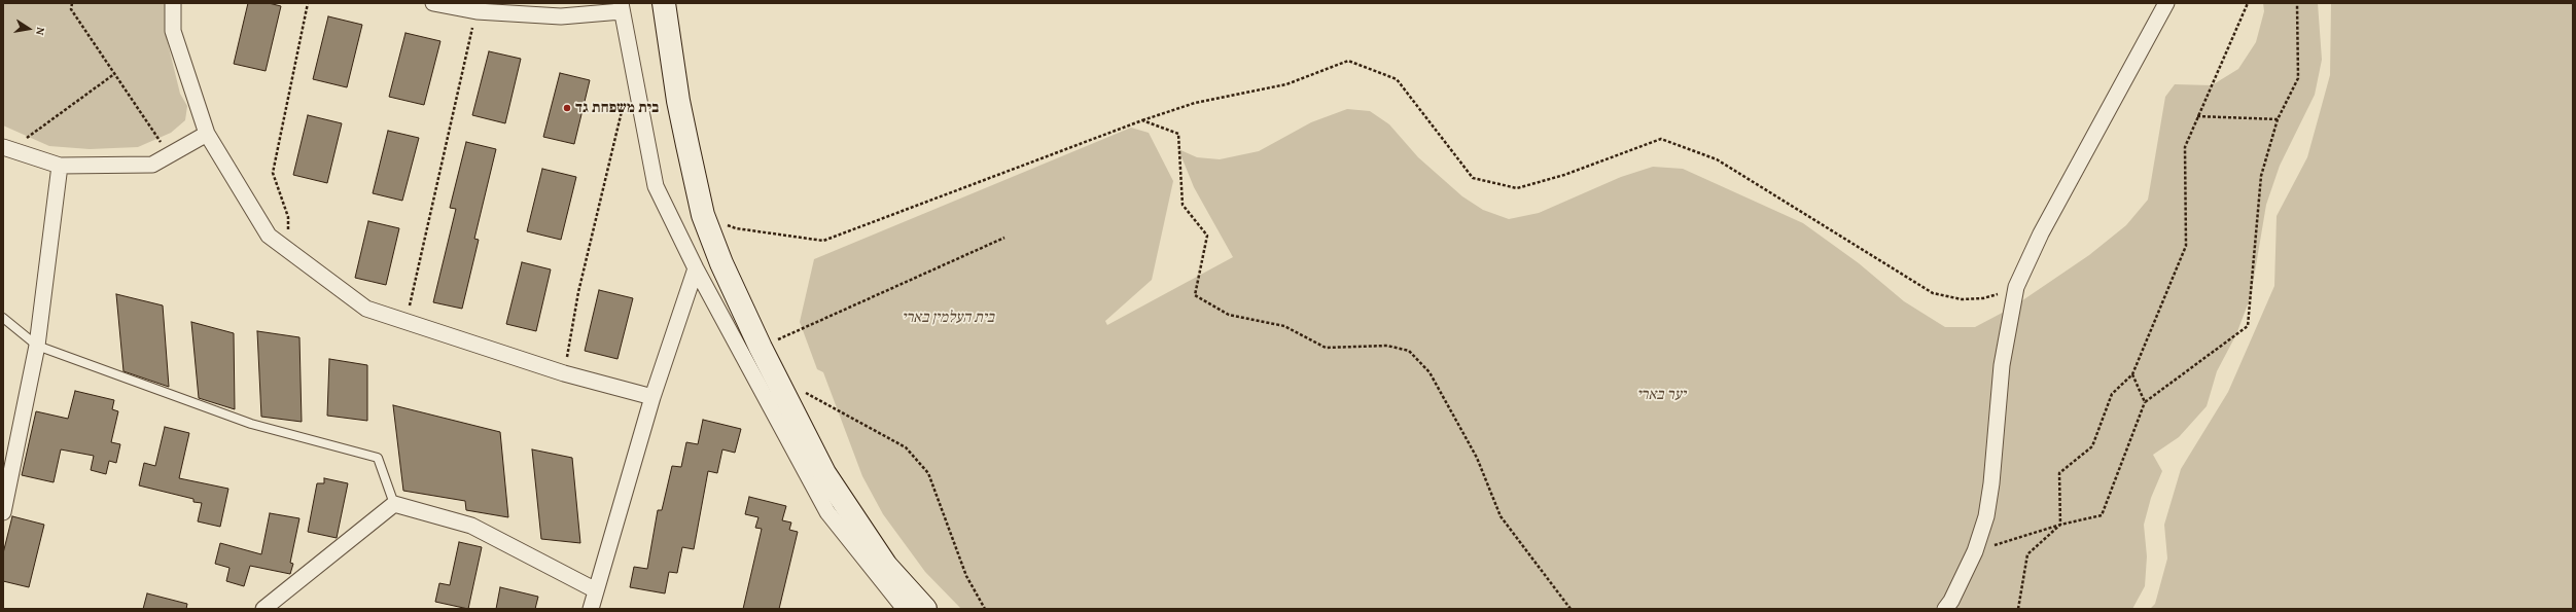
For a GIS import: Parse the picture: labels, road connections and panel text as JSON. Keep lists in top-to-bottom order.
{
  "parks": ["בית העלמין בארי", "יער בארי"],
  "places": ["בית משפחת גד"],
  "north": "right"
}
